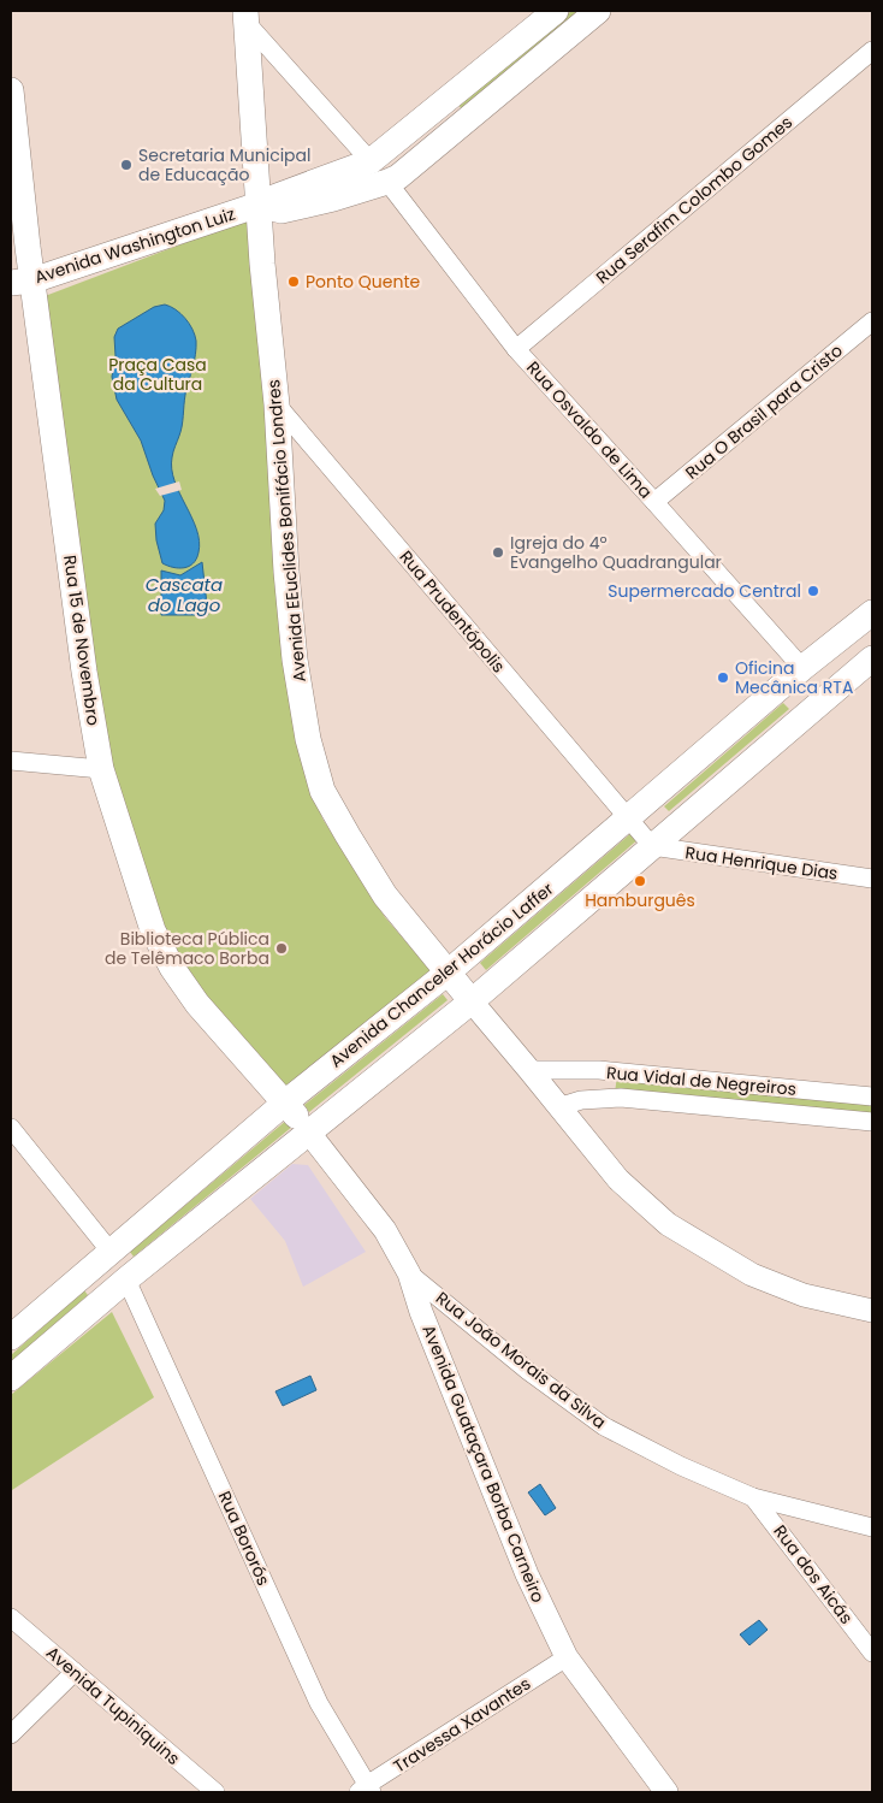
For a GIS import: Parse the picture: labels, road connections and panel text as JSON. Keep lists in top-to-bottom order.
{
  "streets": {
    "main road": [
      "Avenida Washington Luiz",
      "Avenida EEuclides Bonifácio Londres",
      "Rua 15 de Novembro",
      "Avenida Chanceler Horácio Laffer"
    ],
    "street": [
      "Rua Serafim Colombo Gomes",
      "Rua O Brasil para Cristo",
      "Rua Osvaldo de Lima",
      "Rua Prudentópolis",
      "Rua Henrique Dias",
      "Rua Vidal de Negreiros",
      "Rua João Morais da Silva",
      "Avenida Guataçara Borba Carneiro",
      "Rua Bororós",
      "Rua dos Aicás",
      "Avenida Tupiniquins",
      "Travessa Xavantes"
    ]
  },
  "crossings": [
    ["Rua Serafim Colombo Gomes", "Rua Osvaldo de Lima"],
    ["Avenida Washington Luiz", "Rua Osvaldo de Lima"],
    ["Avenida Washington Luiz", "Avenida EEuclides Bonifácio Londres"],
    ["Avenida Washington Luiz", "Rua 15 de Novembro"],
    ["Rua O Brasil para Cristo", "Rua Osvaldo de Lima"],
    ["Rua Osvaldo de Lima", "Avenida Chanceler Horácio Laffer"],
    ["Avenida EEuclides Bonifácio Londres", "Rua Prudentópolis"],
    ["Avenida EEuclides Bonifácio Londres", "Avenida Chanceler Horácio Laffer"],
    ["Rua Prudentópolis", "Rua Henrique Dias"],
    ["Rua Prudentópolis", "Avenida Chanceler Horácio Laffer"],
    ["Rua 15 de Novembro", "Avenida Chanceler Horácio Laffer"],
    ["Rua 15 de Novembro", "Avenida Guataçara Borba Carneiro"],
    ["Rua João Morais da Silva", "Avenida Guataçara Borba Carneiro"],
    ["Rua João Morais da Silva", "Rua dos Aicás"],
    ["Avenida Guataçara Borba Carneiro", "Travessa Xavantes"],
    ["Rua Bororós", "Travessa Xavantes"]
  ],
  "water": ["Cascata do Lago"],
  "parks": ["Praça Casa da Cultura"],
  "places": [
    "Secretaria Municipal de Educação",
    "Ponto Quente",
    "Igreja do 4º Evangelho Quadrangular",
    "Supermercado Central",
    "Oficina Mecânica RTA",
    "Hamburguês",
    "Biblioteca Pública de Telêmaco Borba"
  ]
}
